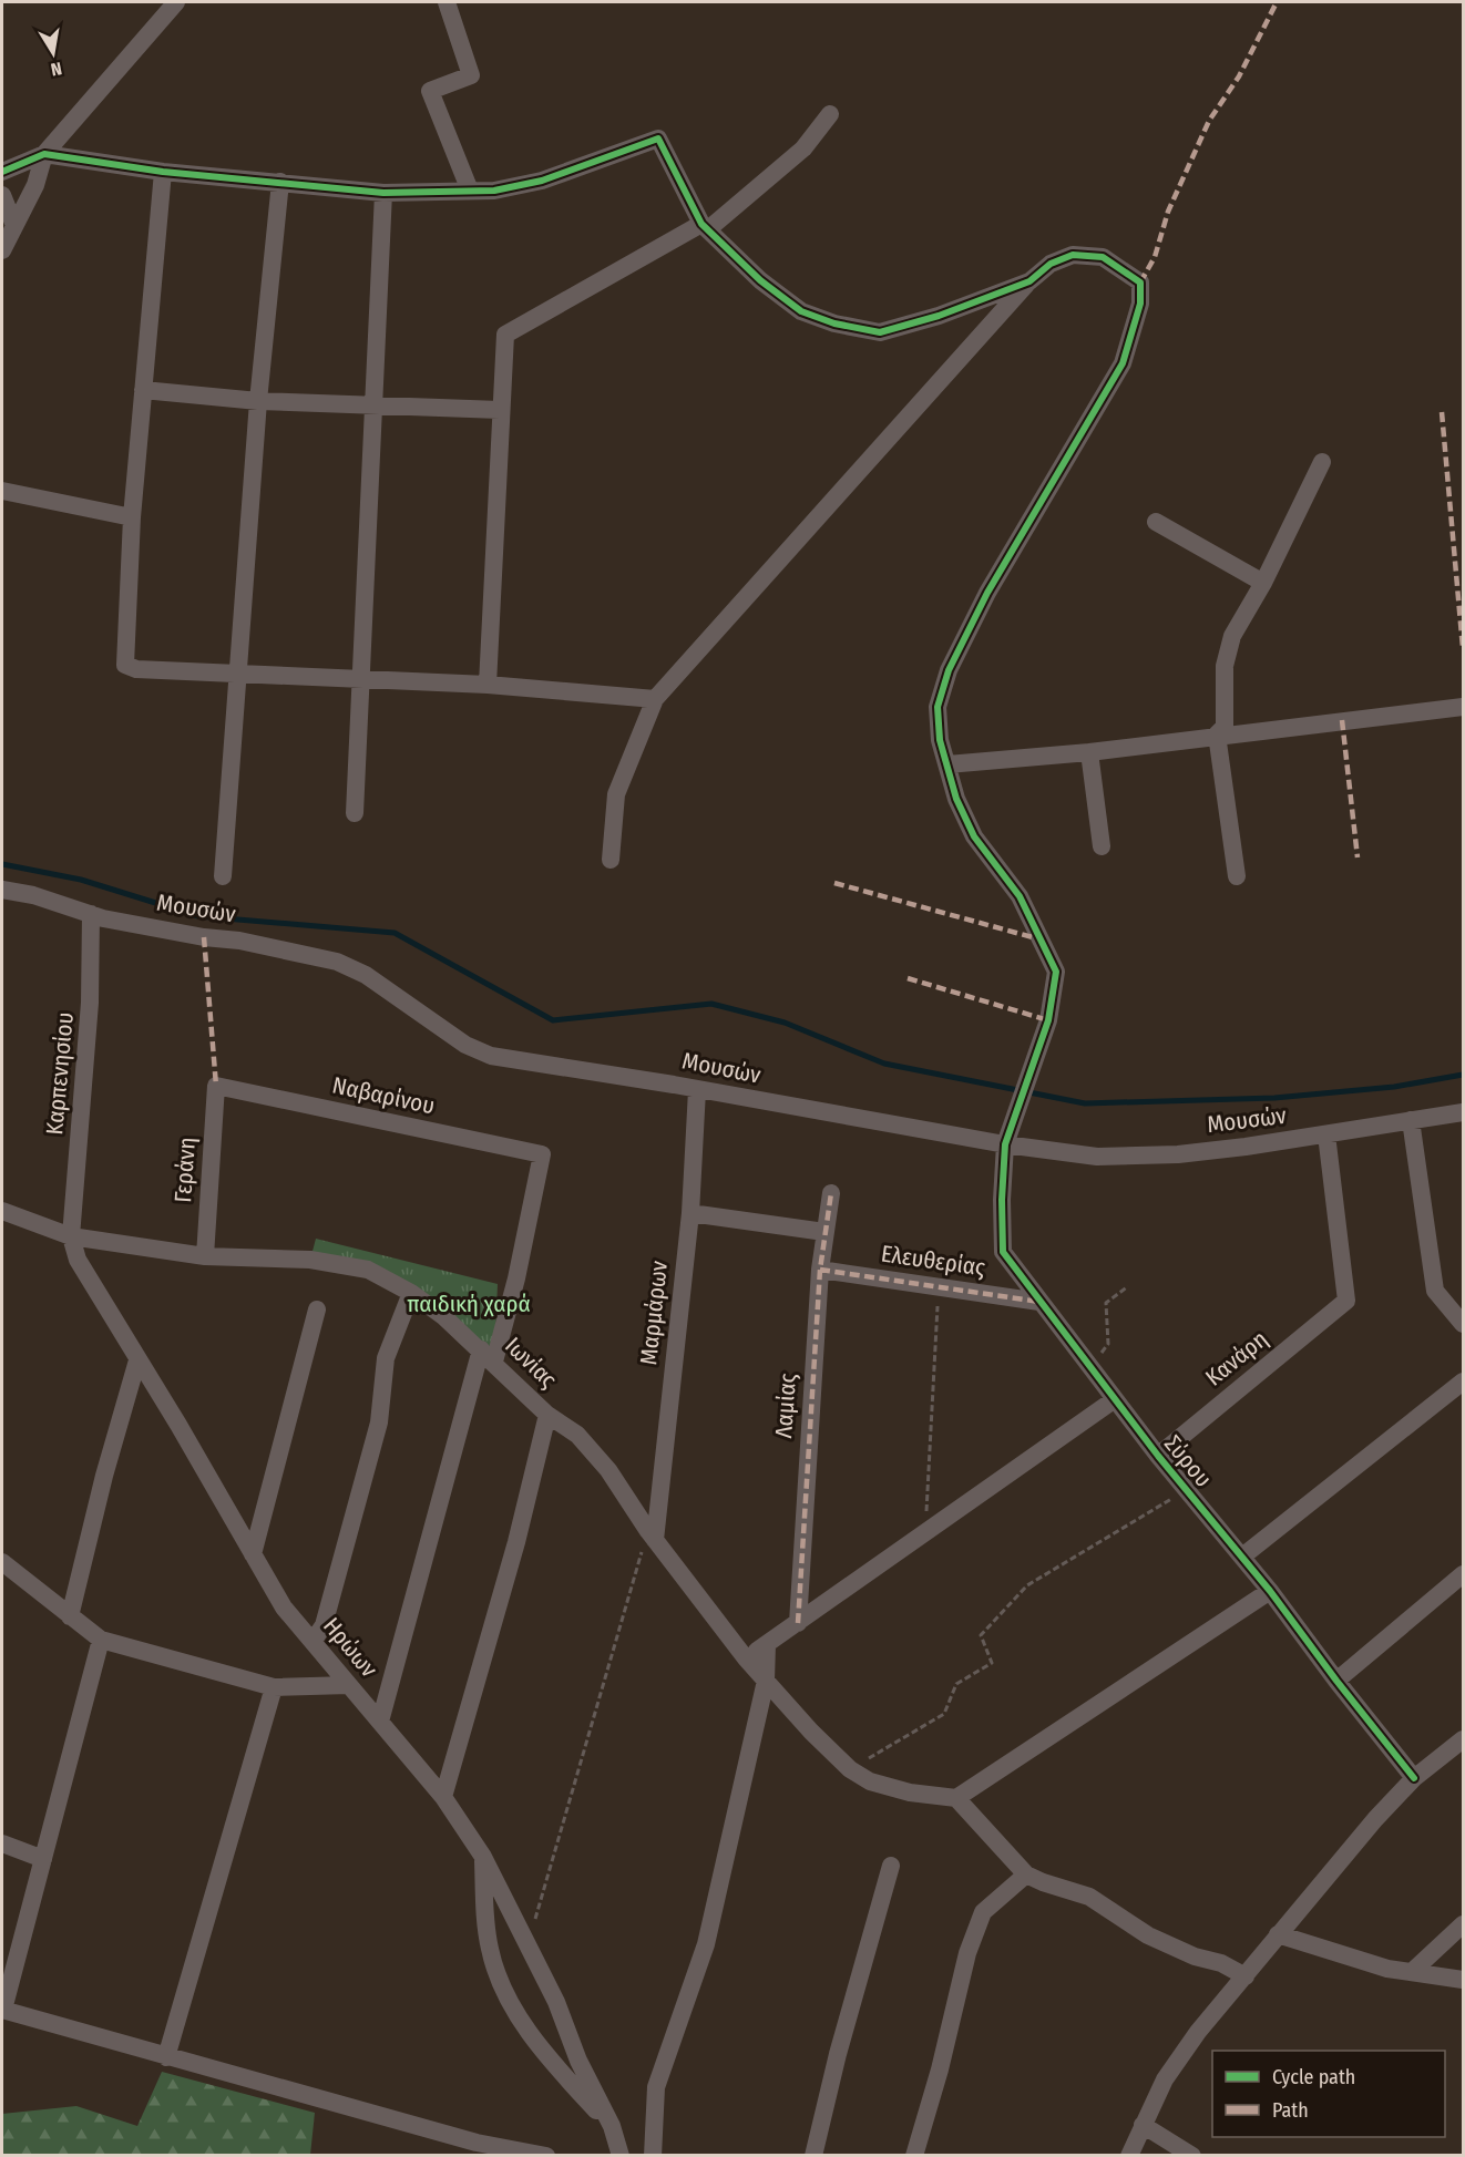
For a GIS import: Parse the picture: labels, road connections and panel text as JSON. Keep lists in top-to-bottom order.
{
  "streets": {
    "street": [
      "Μουσών",
      "Καρπενησίου",
      "Ναβαρίνου",
      "Γεράνη",
      "Ελευθερίας",
      "Μαρμάρων",
      "Κανάρη",
      "Ιωνίας",
      "Λαμίας",
      "Σύρου",
      "Ηρώων"
    ]
  },
  "crossings": [
    ["Μουσών", "Καρπενησίου"],
    ["Μουσών", "Μαρμάρων"],
    ["Μουσών", "Κανάρη"],
    ["Μουσών", "Σύρου"],
    ["Καρπενησίου", "Ιωνίας"],
    ["Καρπενησίου", "Ηρώων"],
    ["Ναβαρίνου", "Γεράνη"],
    ["Ναβαρίνου", "Ιωνίας"],
    ["Γεράνη", "Ιωνίας"],
    ["Ελευθερίας", "Λαμίας"],
    ["Ελευθερίας", "Σύρου"],
    ["Μαρμάρων", "Ιωνίας"],
    ["Κανάρη", "Σύρου"],
    ["Ιωνίας", "Ηρώων"]
  ],
  "parks": ["παιδική χαρά"],
  "legend": ["Cycle path", "Path"],
  "north": "bottom"
}
